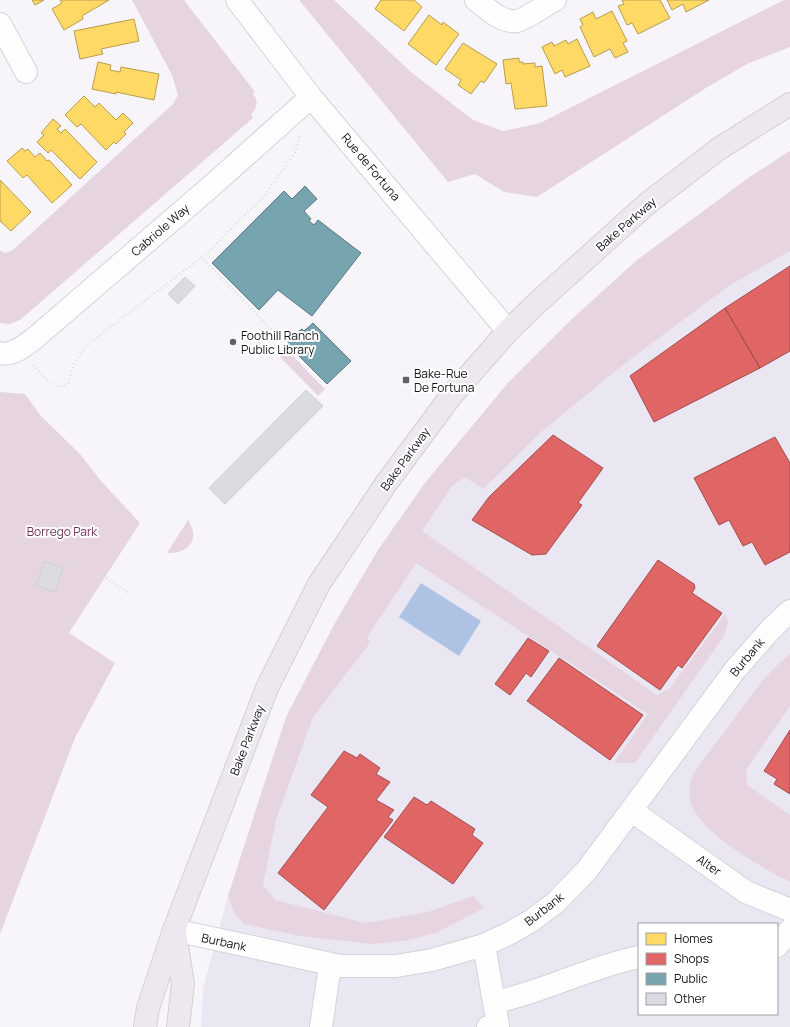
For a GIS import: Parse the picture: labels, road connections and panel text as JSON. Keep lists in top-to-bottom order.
{
  "streets": {
    "main road": ["Bake Parkway"],
    "street": [
      "Rue de Fortuna",
      "Cabriole Way",
      "Burbank",
      "Alter"
    ]
  },
  "crossings": [
    ["Rue de Fortuna", "Bake Parkway"],
    ["Rue de Fortuna", "Cabriole Way"],
    ["Bake Parkway", "Burbank"],
    ["Burbank", "Alter"]
  ],
  "parks": ["Borrego Park"],
  "places": {
    "other": ["Foothill Ranch Public Library"],
    "transit": ["Bake-Rue De Fortuna"]
  },
  "legend": [
    "Homes",
    "Shops",
    "Public",
    "Other"
  ]
}
